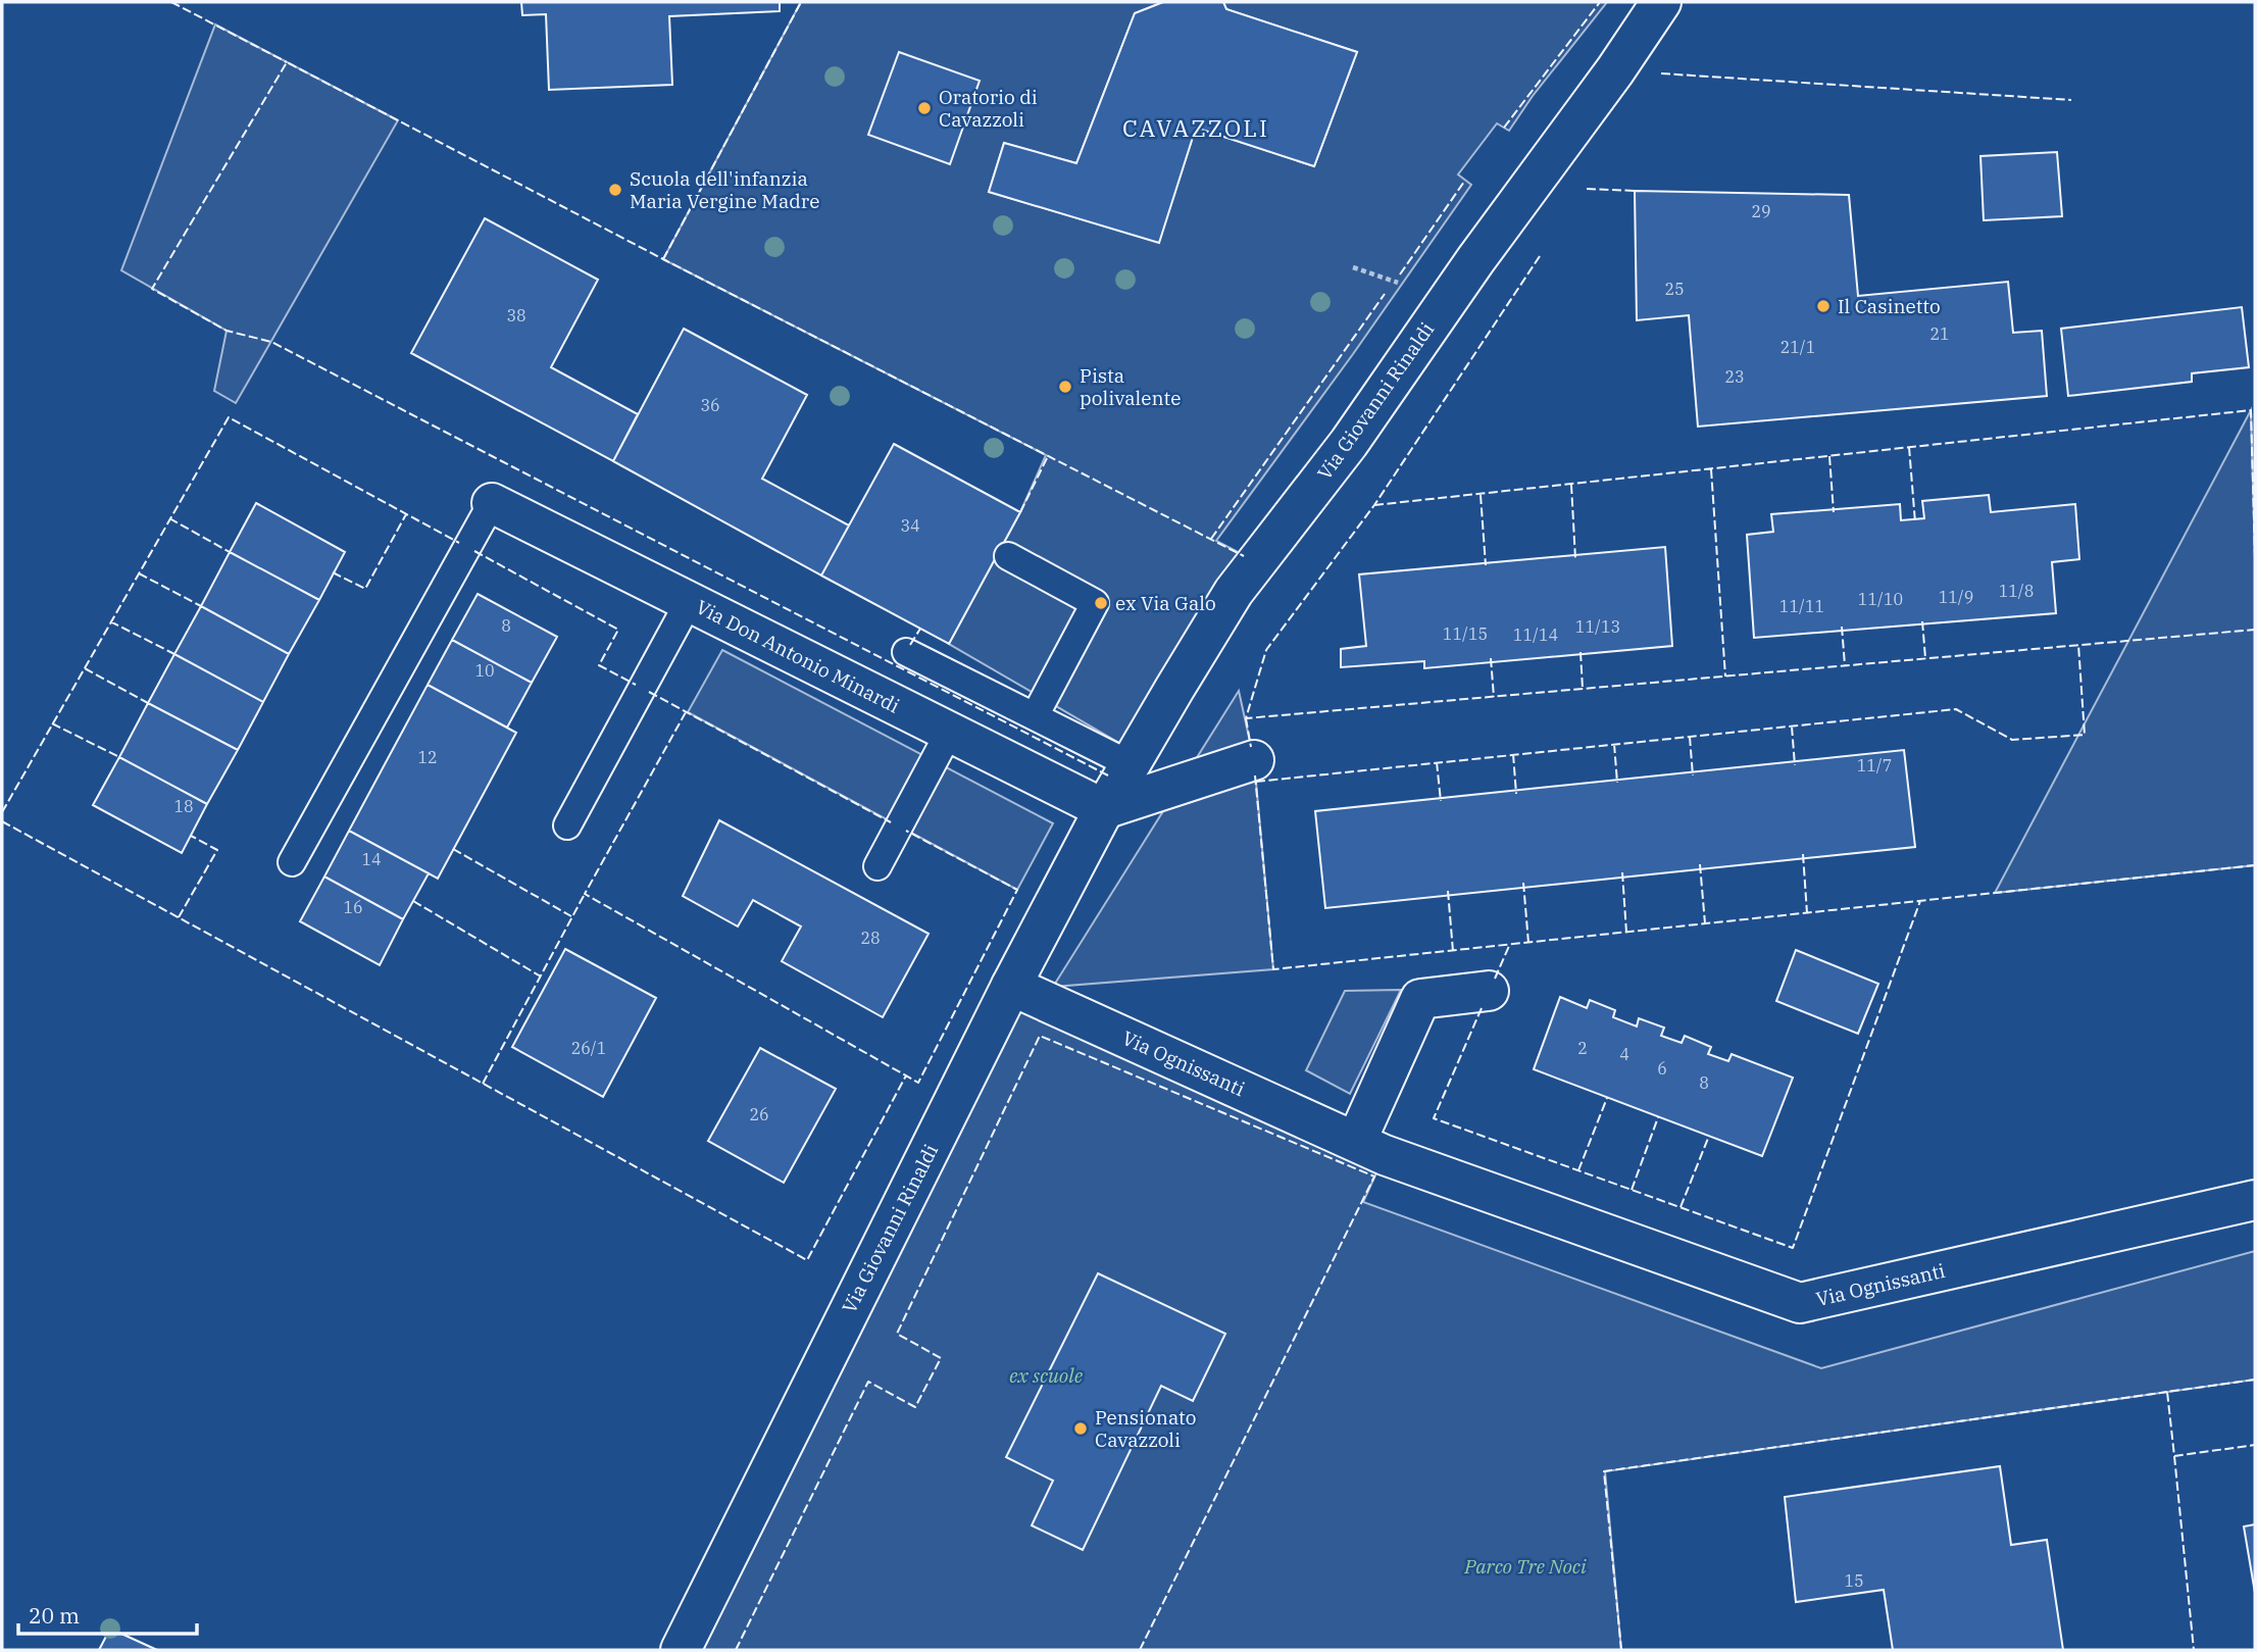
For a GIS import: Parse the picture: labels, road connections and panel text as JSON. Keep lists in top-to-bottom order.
{
  "streets": {
    "street": ["Via Giovanni Rinaldi", "Via Don Antonio Minardi", "Via Ognissanti"]
  },
  "crossings": [
    ["Via Giovanni Rinaldi", "Via Don Antonio Minardi"],
    ["Via Giovanni Rinaldi", "Via Ognissanti"]
  ],
  "districts": ["CAVAZZOLI"],
  "parks": ["ex scuole", "Parco Tre Noci"],
  "places": [
    "Oratorio di Cavazzoli",
    "Scuola dell'infanzia Maria Vergine Madre",
    "Il Casinetto",
    "Pista polivalente",
    "ex Via Galo",
    "Pensionato Cavazzoli"
  ],
  "house_numbers": [
    "29",
    "25",
    "38",
    "21",
    "21/1",
    "23",
    "36",
    "34",
    "11/8",
    "11/9",
    "11/10",
    "11/11",
    "8",
    "11/13",
    "11/15",
    "11/14",
    "10",
    "12",
    "11/7",
    "18",
    "14",
    "16",
    "28",
    "26/1",
    "2",
    "4",
    "6",
    "8",
    "26",
    "15"
  ],
  "scale_bar": "20 m"
}
